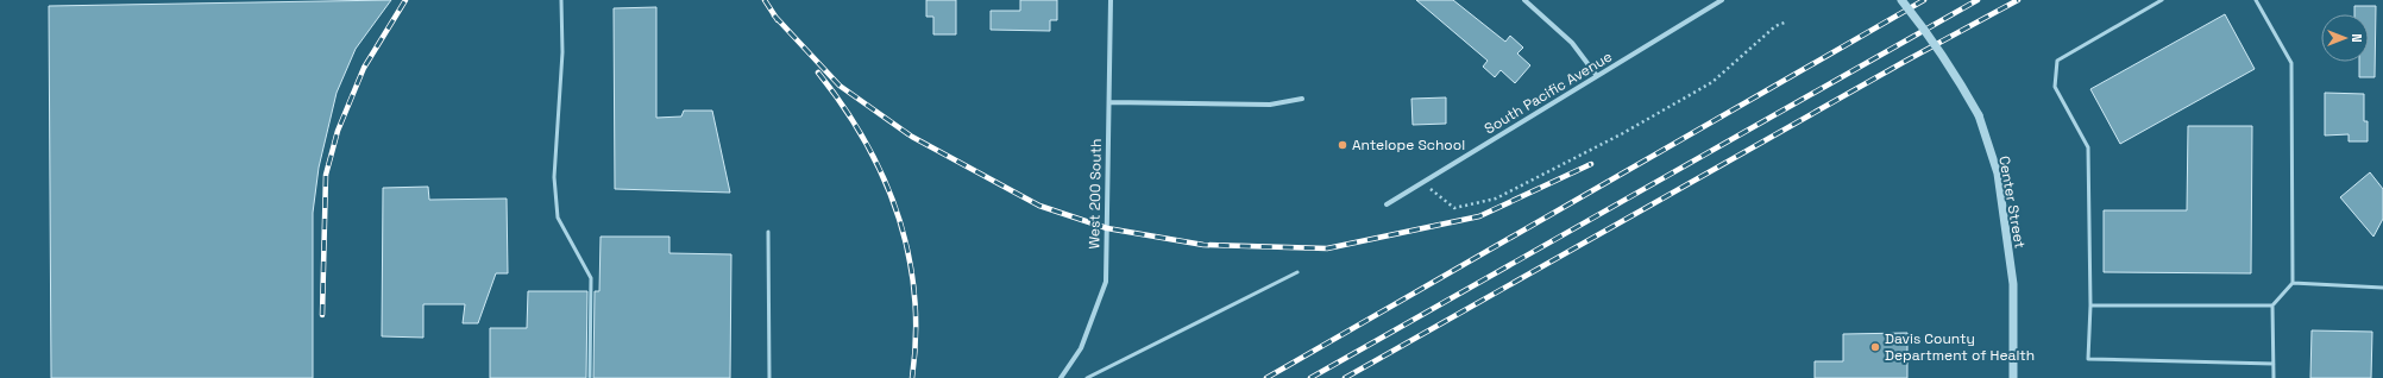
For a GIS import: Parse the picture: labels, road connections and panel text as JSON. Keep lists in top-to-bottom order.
{
  "streets": {
    "street": ["South Pacific Avenue", "West 200 South", "Center Street"]
  },
  "places": ["Antelope School", "Davis County Department of Health"],
  "north": "right"
}
